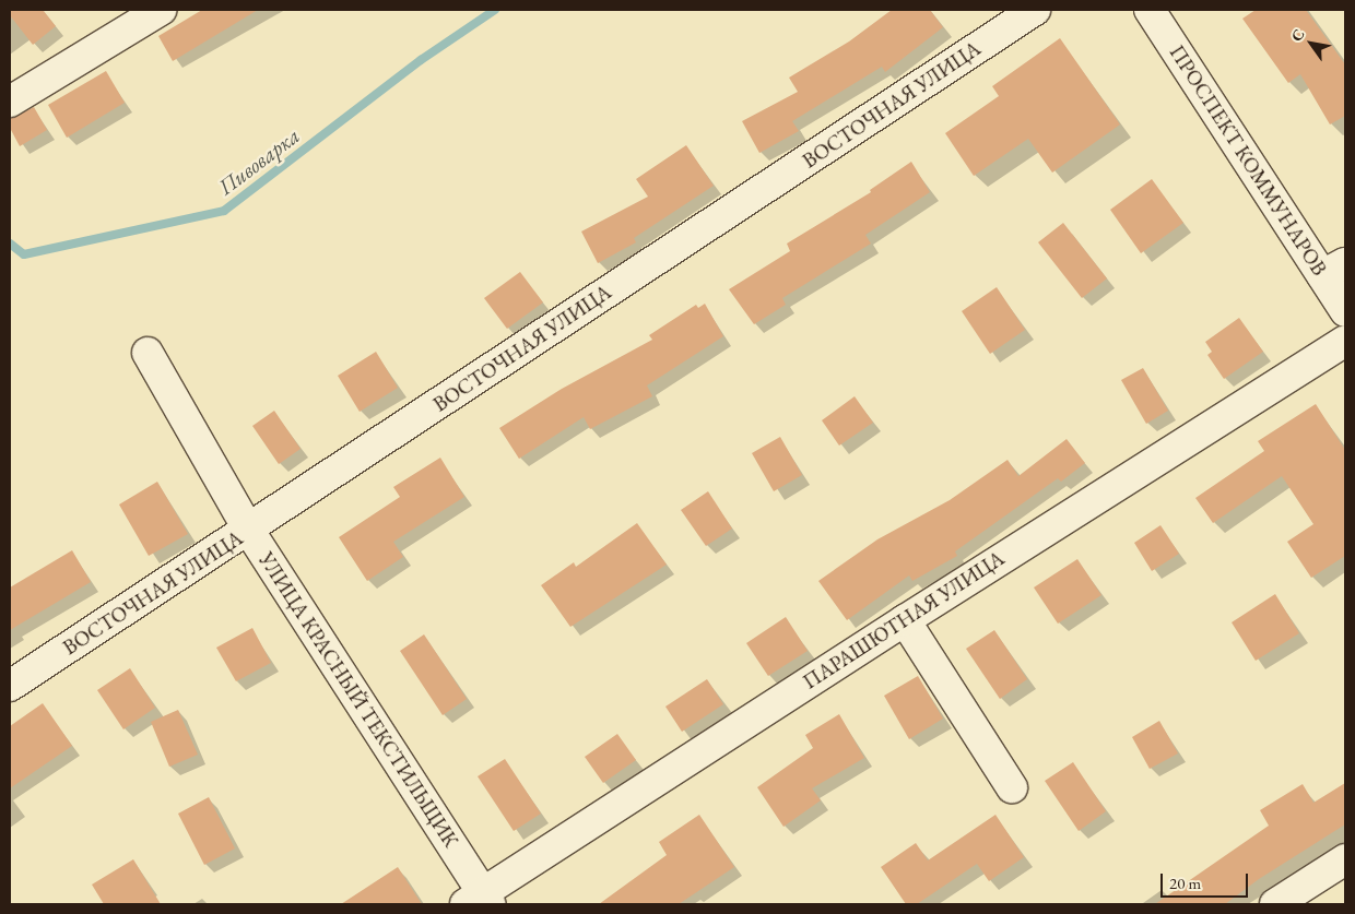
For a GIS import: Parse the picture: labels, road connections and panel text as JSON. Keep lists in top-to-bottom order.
{
  "streets": {
    "street": [
      "ВОСТОЧНАЯ УЛИЦА",
      "ПРОСПЕКТ КОММУНАРОВ",
      "ПАРАШЮТНАЯ УЛИЦА",
      "УЛИЦА КРАСНЫЙ ТЕКСТИЛЬЩИК"
    ]
  },
  "crossings": [
    ["ВОСТОЧНАЯ УЛИЦА", "УЛИЦА КРАСНЫЙ ТЕКСТИЛЬЩИК"],
    ["ПАРАШЮТНАЯ УЛИЦА", "УЛИЦА КРАСНЫЙ ТЕКСТИЛЬЩИК"]
  ],
  "water": ["Пивоварка"],
  "scale_bar": "20 m",
  "north": "top left"
}
